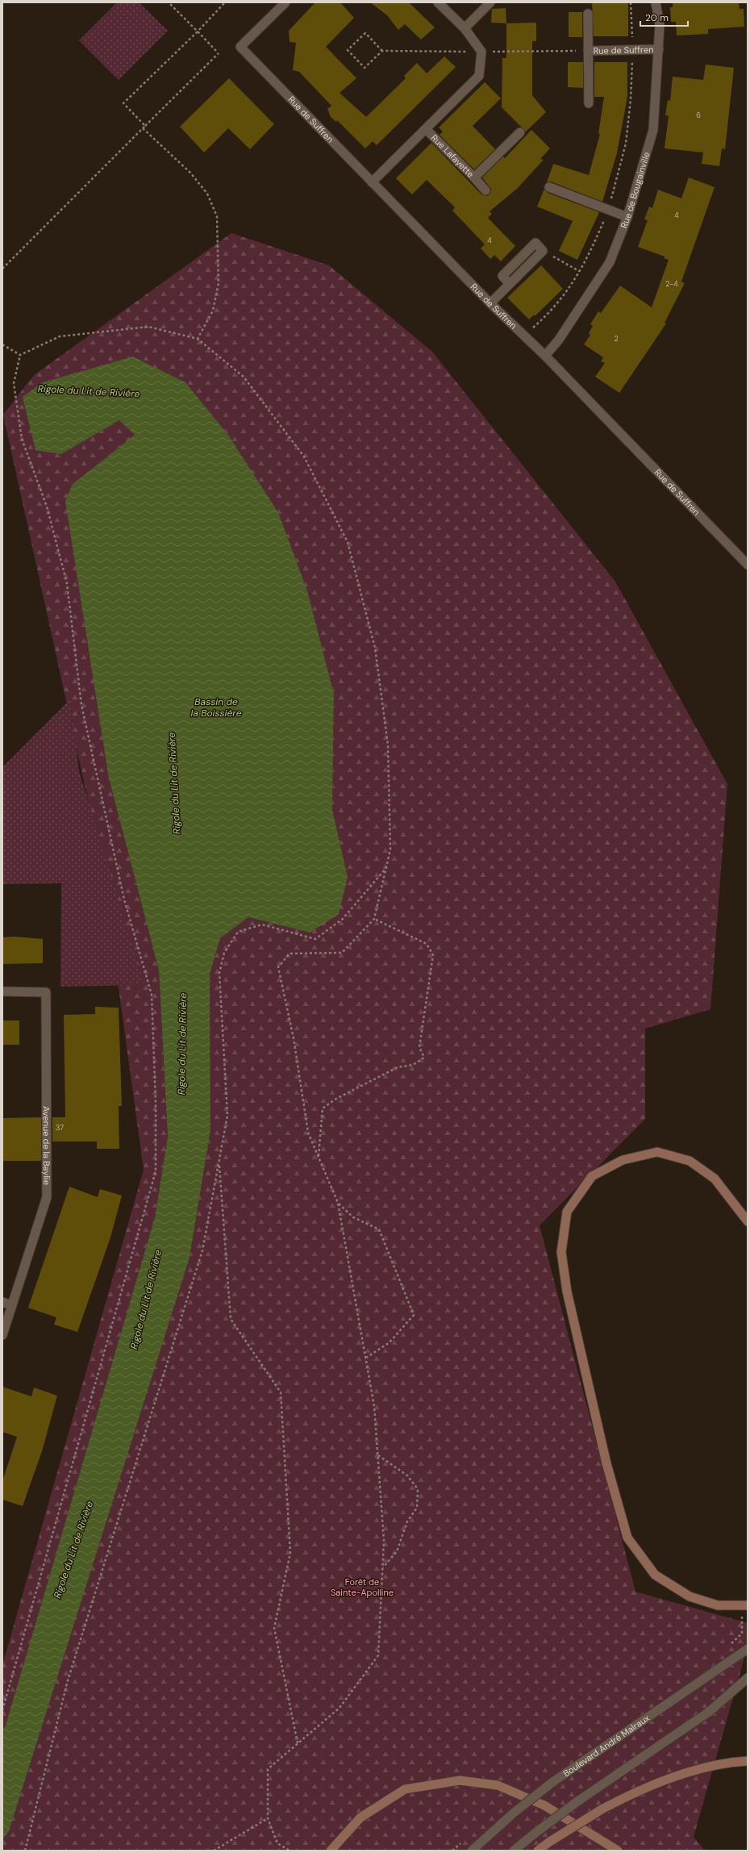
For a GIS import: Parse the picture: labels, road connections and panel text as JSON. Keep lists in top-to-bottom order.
{
  "streets": {
    "street": [
      "Rue de Suffren",
      "Rue Lafayette",
      "Rue de Bougainville",
      "Avenue de la Baylie",
      "Boulevard André Malraux"
    ]
  },
  "crossings": [
    ["Rue de Suffren", "Rue Lafayette"],
    ["Rue de Suffren", "Rue de Bougainville"]
  ],
  "water": ["Rigole du Lit de Rivière", "Bassin de la Boissière"],
  "parks": ["Forêt de Sainte-Apolline"],
  "house_numbers": [
    "6",
    "4",
    "4",
    "2-4",
    "2",
    "37"
  ],
  "scale_bar": "20 m"
}
